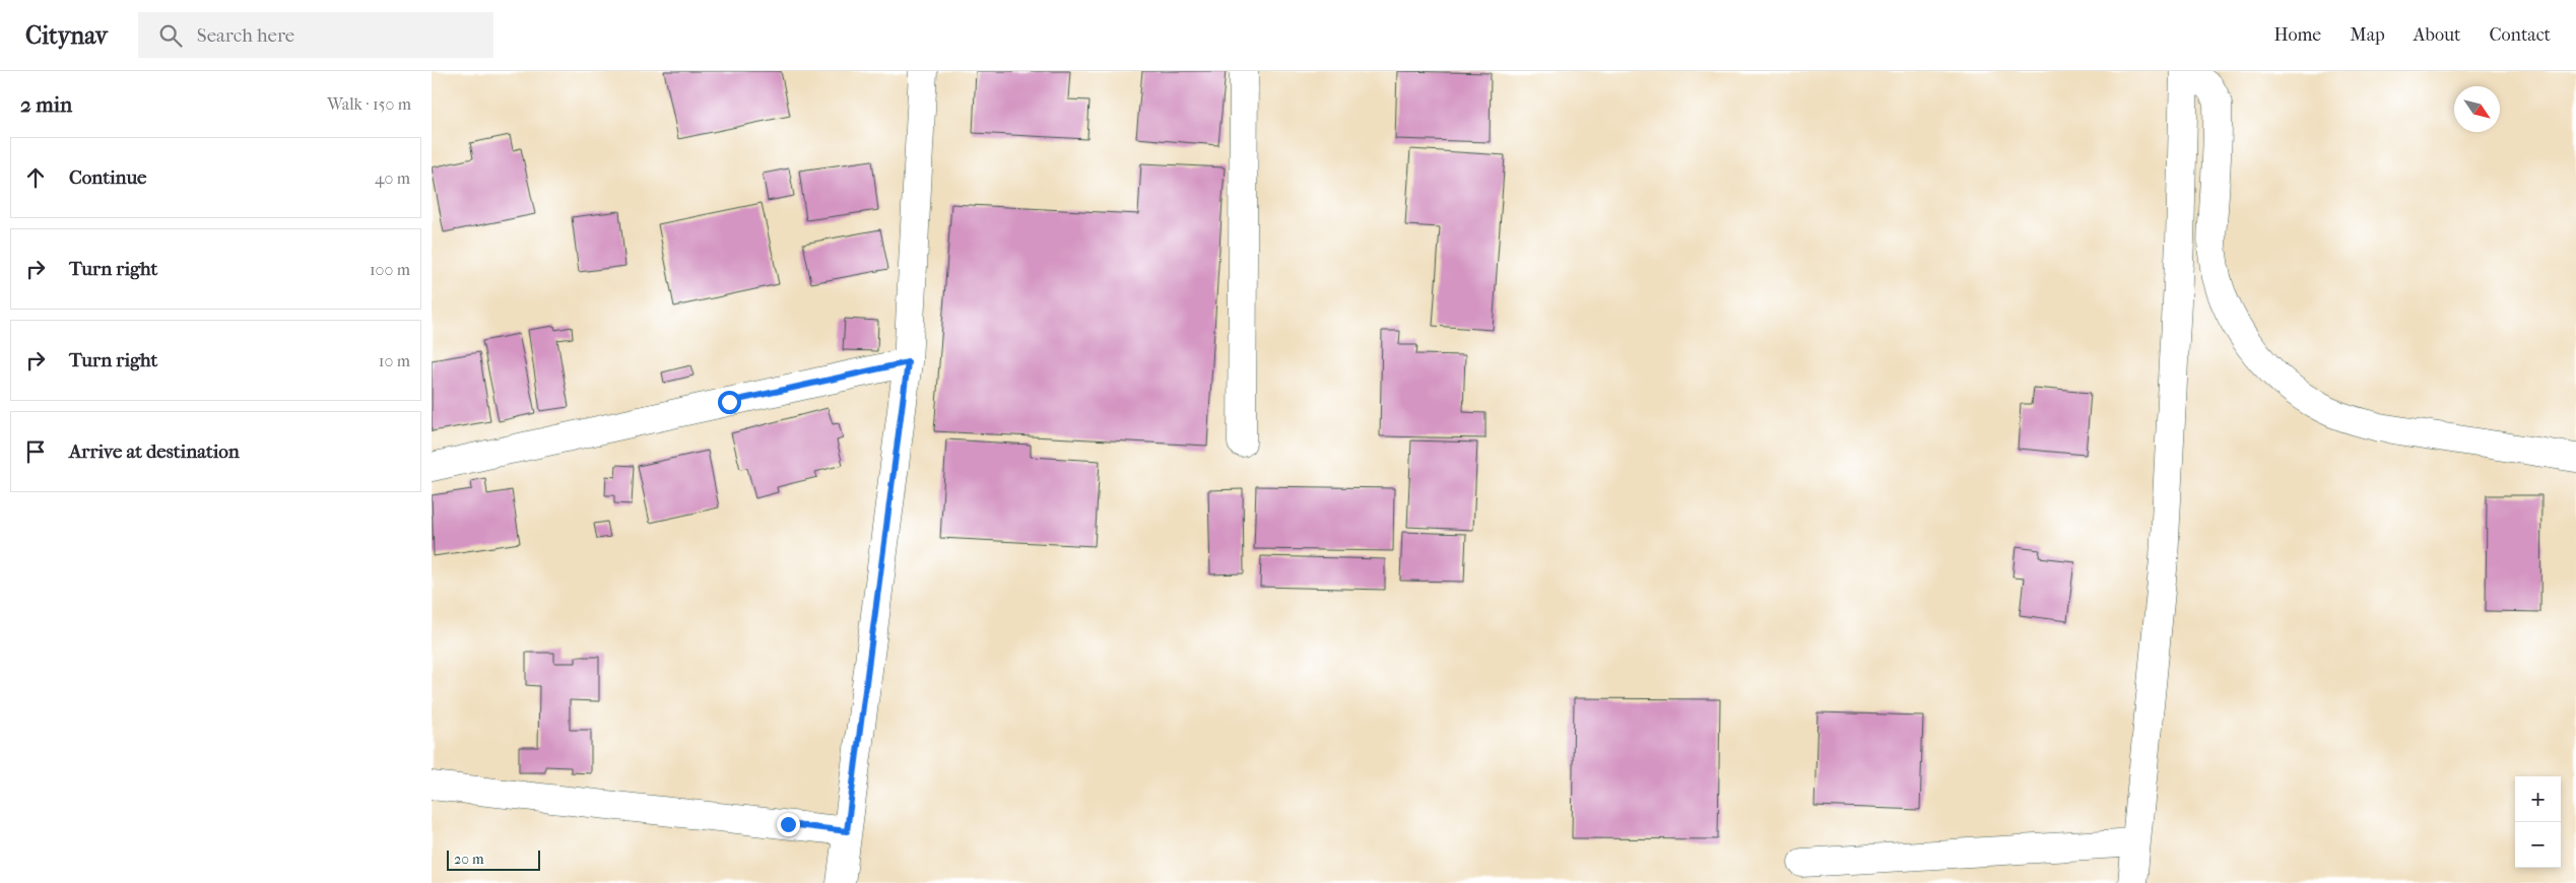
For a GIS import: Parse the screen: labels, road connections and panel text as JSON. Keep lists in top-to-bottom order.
{
  "scale_bar": "20 m",
  "north": "bottom right",
  "page": {
    "header": "Citynav",
    "search": "Search here",
    "nav": [
      "Home",
      "Map",
      "About",
      "Contact"
    ],
    "heading": ["2 min", "Walk · 150 m"],
    "list": [
      ["Continue", "40 m"],
      ["Turn right", "100 m"],
      ["Turn right", "10 m"],
      "Arrive at destination"
    ],
    "map_buttons": ["+", "−"],
    "scale": "20 m"
  }
}
